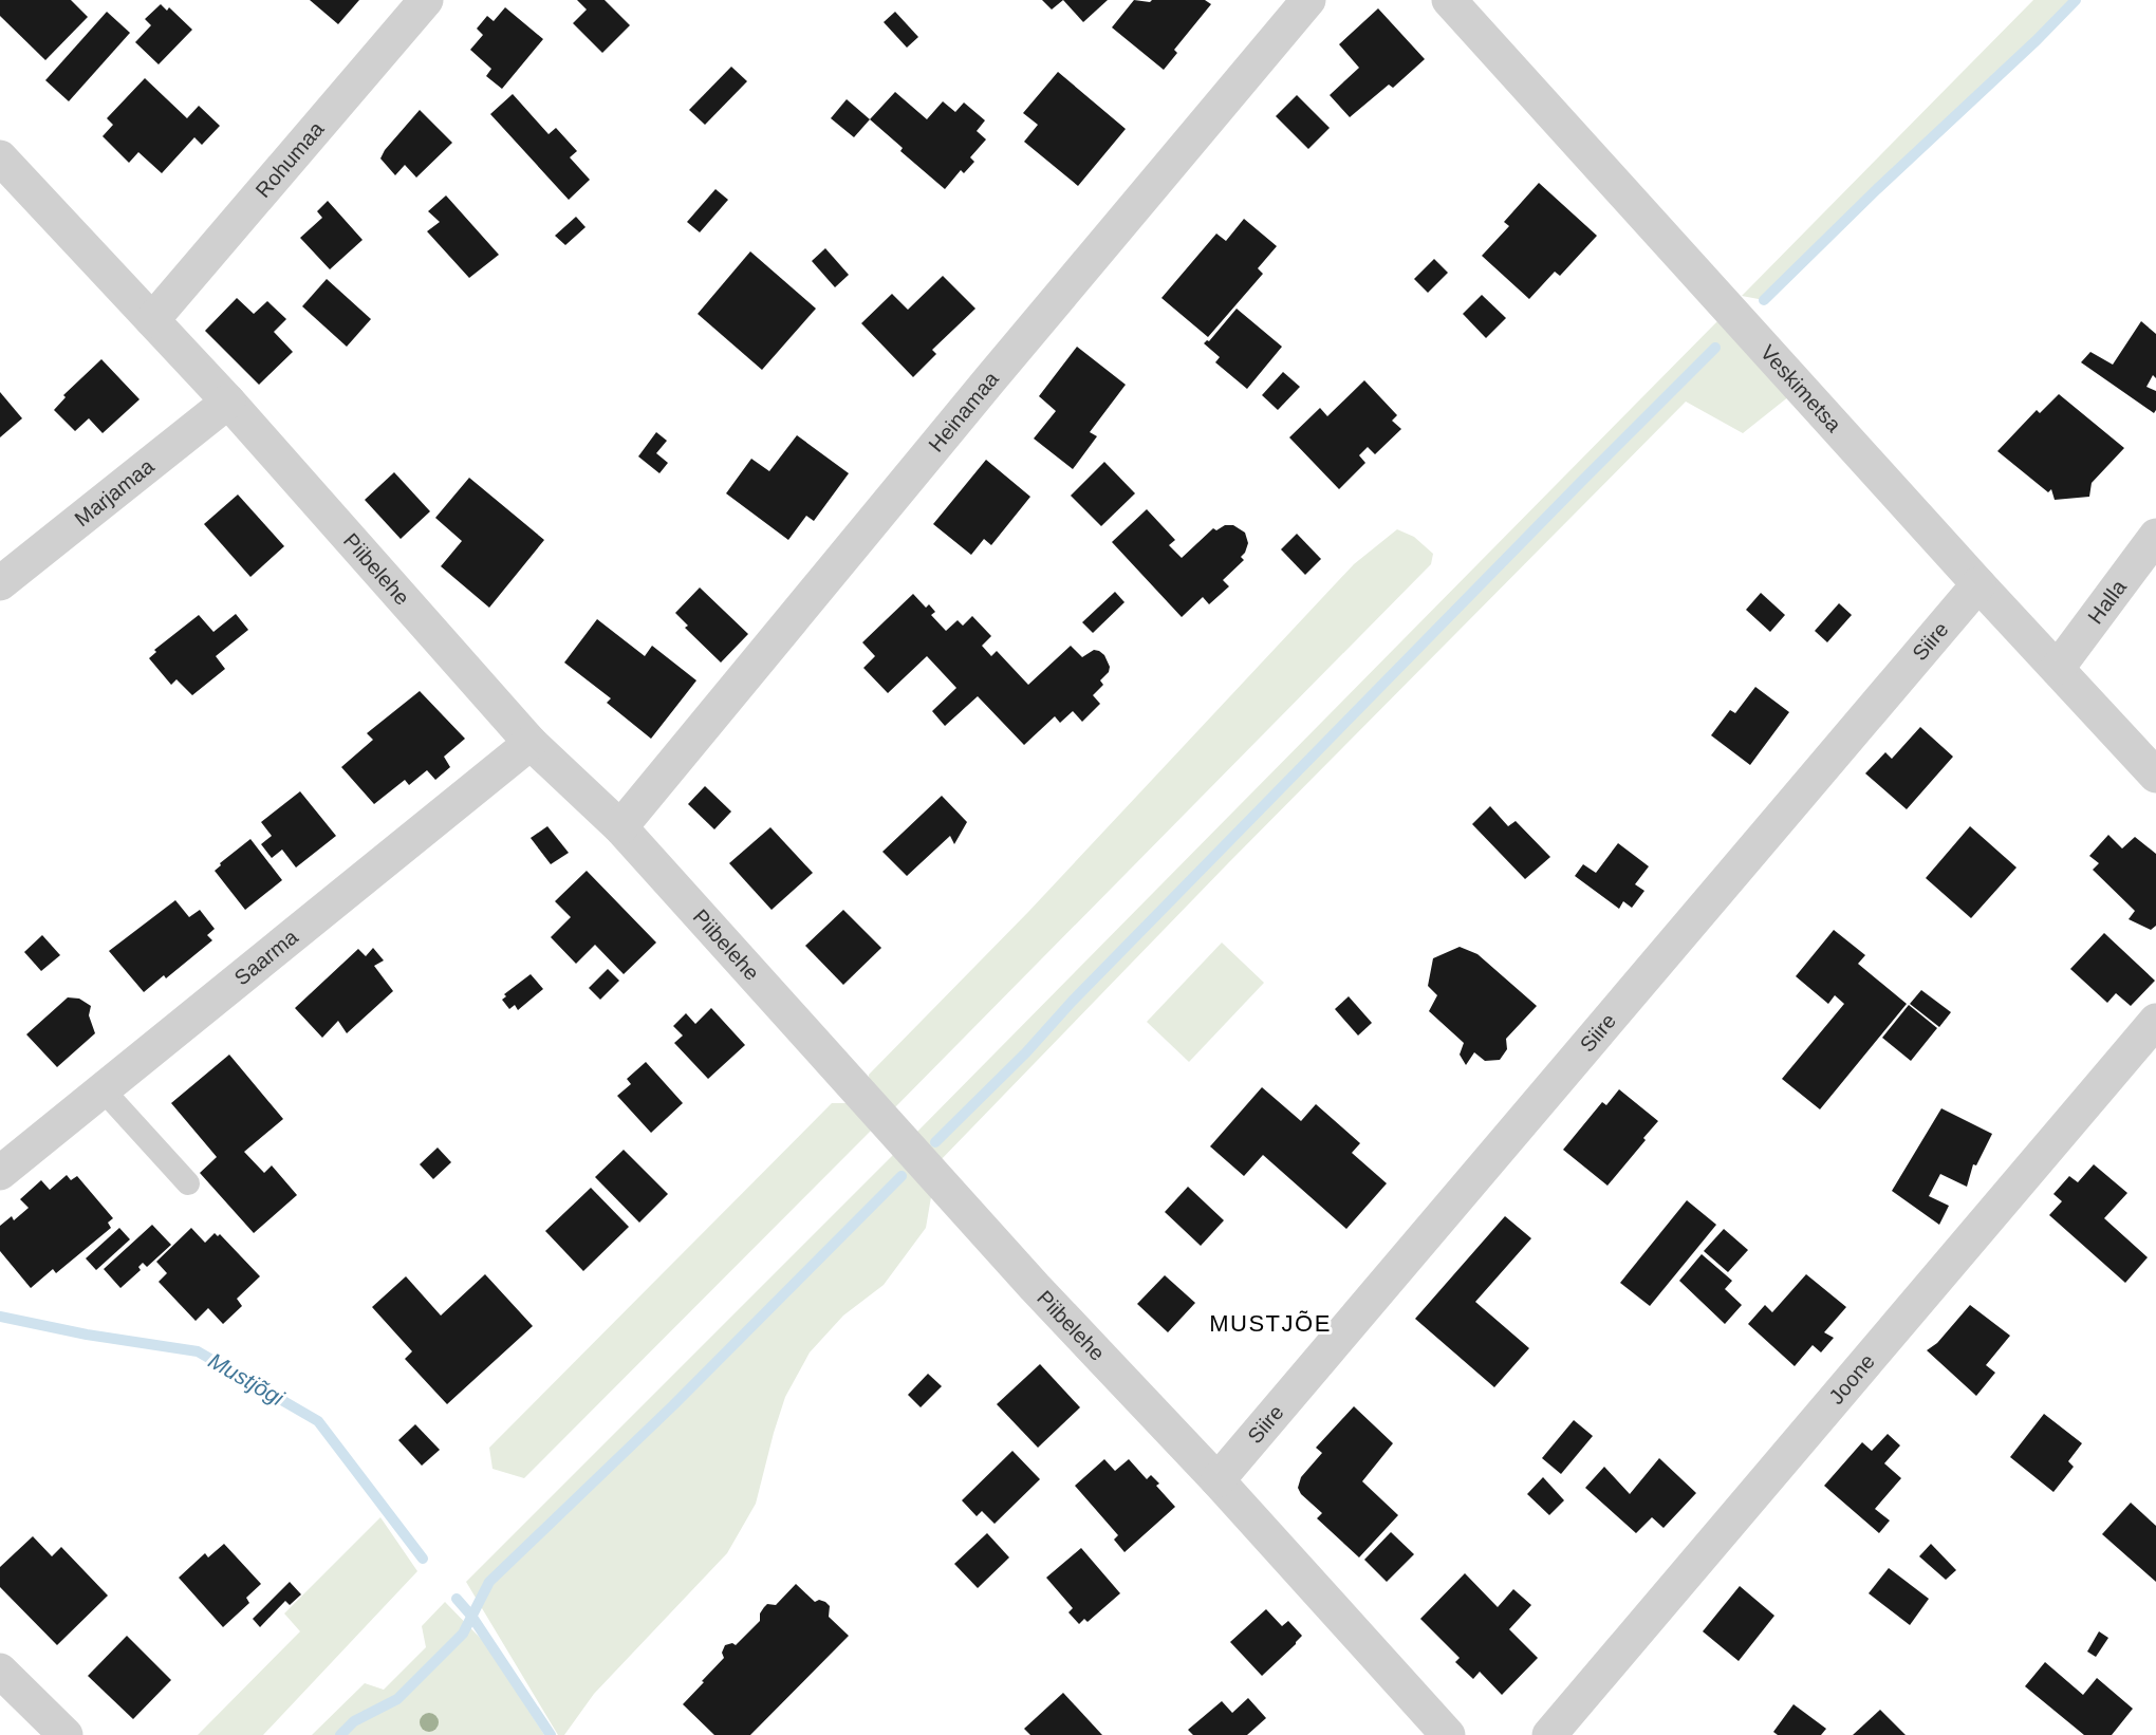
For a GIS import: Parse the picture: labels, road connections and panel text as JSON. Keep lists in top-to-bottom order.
{
  "streets": {
    "street": [
      "Rohumaa",
      "Veskimetsa",
      "Heinamaa",
      "Marjamaa",
      "Piibelehe",
      "Halla",
      "Siire",
      "Saarma",
      "Joone"
    ]
  },
  "crossings": [
    ["Rohumaa", "Piibelehe"],
    ["Veskimetsa", "Halla"],
    ["Veskimetsa", "Siire"],
    ["Heinamaa", "Piibelehe"],
    ["Marjamaa", "Piibelehe"],
    ["Piibelehe", "Siire"],
    ["Piibelehe", "Saarma"]
  ],
  "districts": ["MUSTJÕE"],
  "water": ["Mustjõgi"]
}
